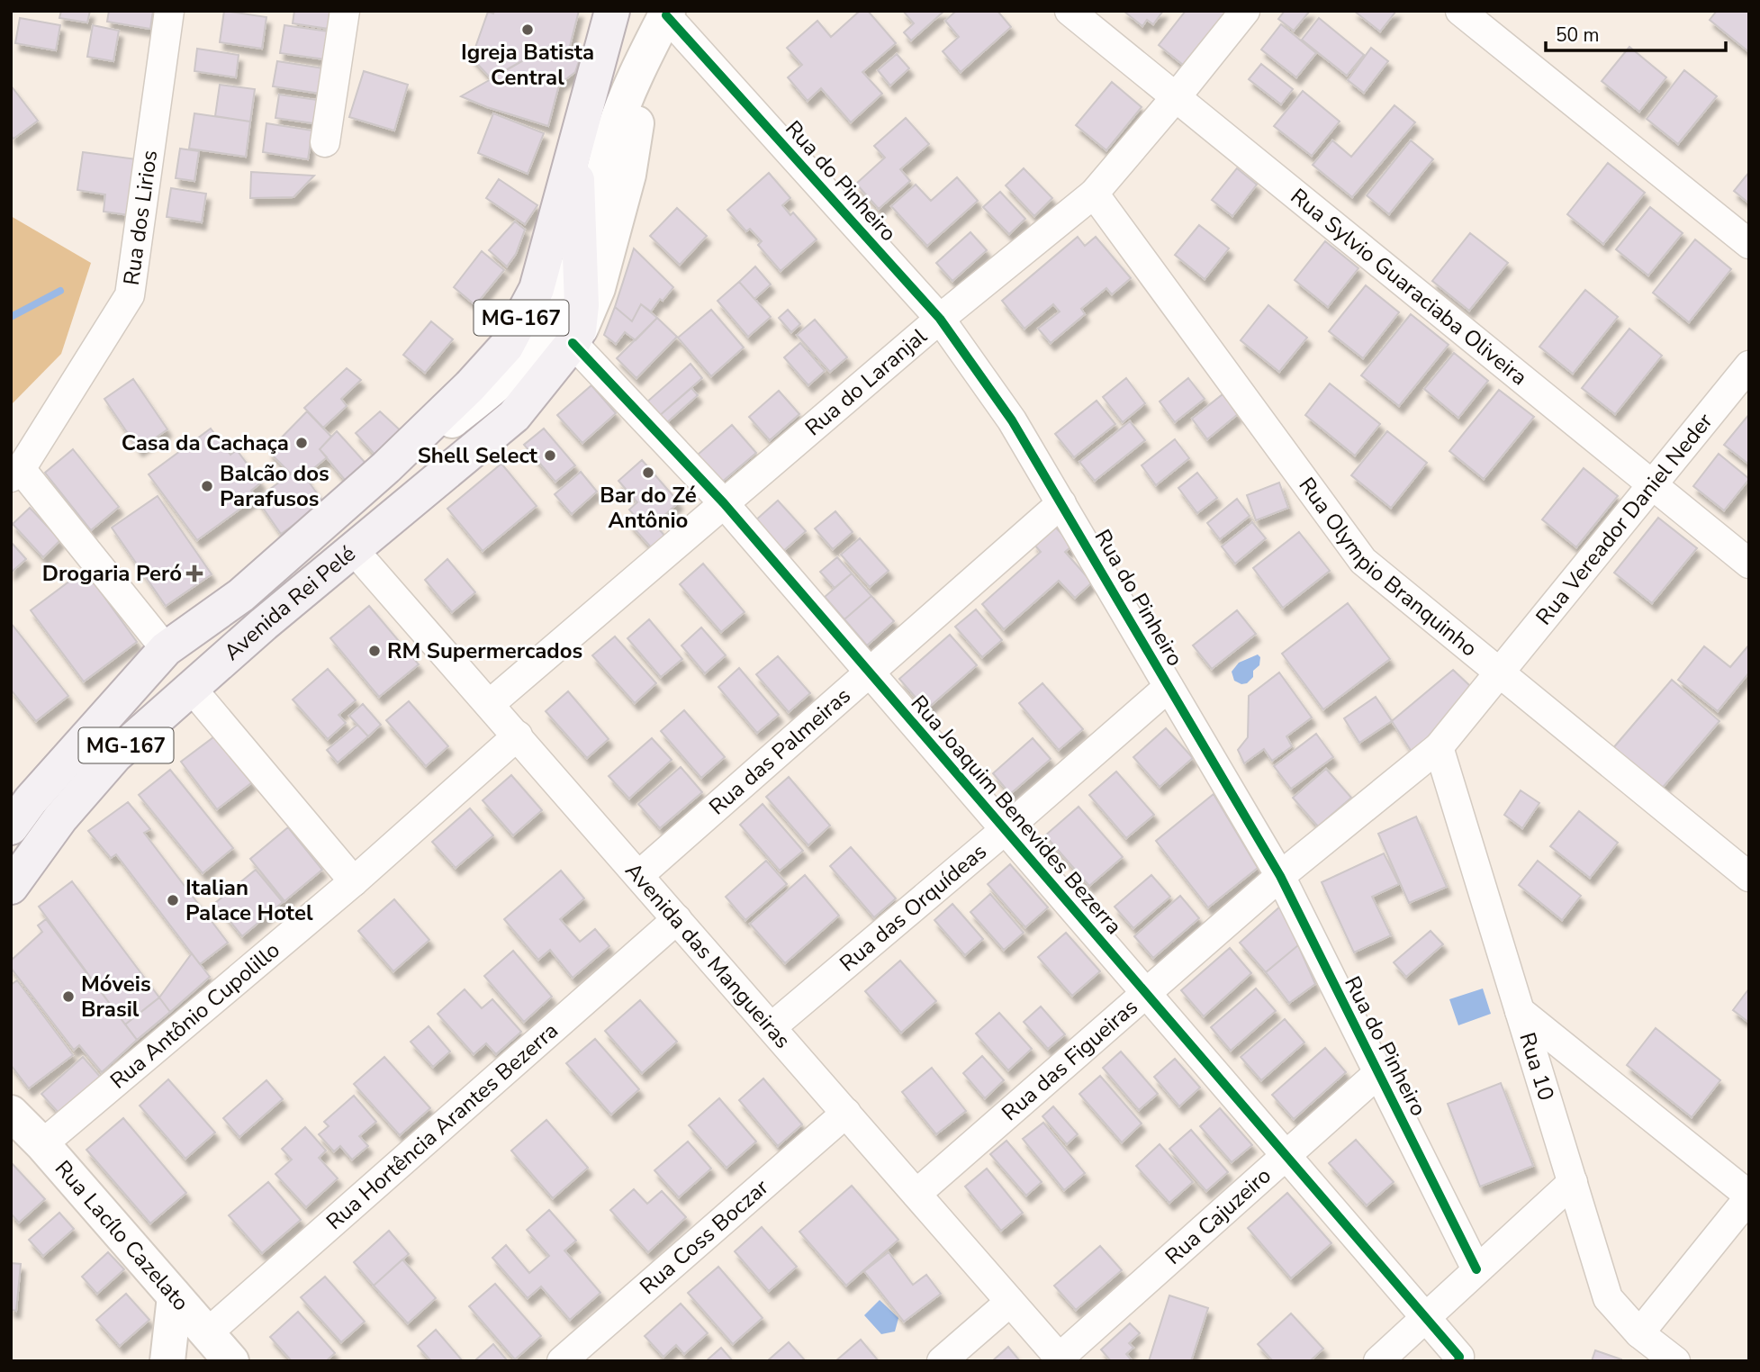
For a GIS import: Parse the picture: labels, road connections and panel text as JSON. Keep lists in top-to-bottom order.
{
  "streets": {
    "main road": ["MG-167", "Avenida Rei Pelé", "Rua Lacílo Cazelato"],
    "street": [
      "Rua do Pinheiro",
      "Rua dos Lirios",
      "Rua Sylvio Guaraciaba Oliveira",
      "Rua do Laranjal",
      "Rua Vereador Daniel Neder",
      "Rua Olympio Branquinho",
      "Rua das Palmeiras",
      "Rua Joaquim Benevides Bezerra",
      "Rua das Orquídeas",
      "Avenida das Mangueiras",
      "Rua Antônio Cupolillo",
      "Rua das Figueiras",
      "Rua 10",
      "Rua Hortência Arantes Bezerra",
      "Rua Cajuzeiro",
      "Rua Coss Boczar"
    ]
  },
  "crossings": [
    ["Rua do Pinheiro", "Rua do Laranjal"],
    ["Rua do Pinheiro", "Rua das Palmeiras"],
    ["Rua do Pinheiro", "Rua das Orquídeas"],
    ["Rua do Pinheiro", "Rua das Figueiras"],
    ["Rua do Pinheiro", "Rua Cajuzeiro"],
    ["Rua Sylvio Guaraciaba Oliveira", "Rua do Laranjal"],
    ["Rua Sylvio Guaraciaba Oliveira", "Rua Vereador Daniel Neder"],
    ["MG-167", "Avenida Rei Pelé"],
    ["Rua do Laranjal", "Rua Olympio Branquinho"],
    ["Rua do Laranjal", "Rua Joaquim Benevides Bezerra"],
    ["Rua do Laranjal", "Avenida das Mangueiras"],
    ["Rua Vereador Daniel Neder", "Rua Olympio Branquinho"],
    ["Rua Vereador Daniel Neder", "Rua das Figueiras"],
    ["Rua Olympio Branquinho", "Rua das Figueiras"],
    ["Avenida Rei Pelé", "Rua Joaquim Benevides Bezerra"],
    ["Avenida Rei Pelé", "Avenida das Mangueiras"],
    ["Rua das Palmeiras", "Rua Joaquim Benevides Bezerra"],
    ["Rua das Palmeiras", "Avenida das Mangueiras"],
    ["Rua Joaquim Benevides Bezerra", "Rua das Orquídeas"],
    ["Rua Joaquim Benevides Bezerra", "Rua das Figueiras"],
    ["Rua Joaquim Benevides Bezerra", "Rua Cajuzeiro"],
    ["Rua das Orquídeas", "Avenida das Mangueiras"],
    ["Avenida das Mangueiras", "Rua Antônio Cupolillo"],
    ["Avenida das Mangueiras", "Rua das Figueiras"],
    ["Avenida das Mangueiras", "Rua Hortência Arantes Bezerra"],
    ["Avenida das Mangueiras", "Rua Cajuzeiro"],
    ["Avenida das Mangueiras", "Rua Coss Boczar"],
    ["Rua Antônio Cupolillo", "Rua Lacílo Cazelato"],
    ["Rua das Figueiras", "Rua 10"],
    ["Rua Hortência Arantes Bezerra", "Rua Lacílo Cazelato"]
  ],
  "places": {
    "other": [
      "Igreja Batista Central",
      "Casa da Cachaça",
      "Shell Select",
      "Bar do Zé Antônio",
      "Balcão dos Parafusos",
      "RM Supermercados",
      "Italian Palace Hotel",
      "Móveis Brasil"
    ],
    "health": ["Drogaria Peró"]
  },
  "scale_bar": "50 m"
}
